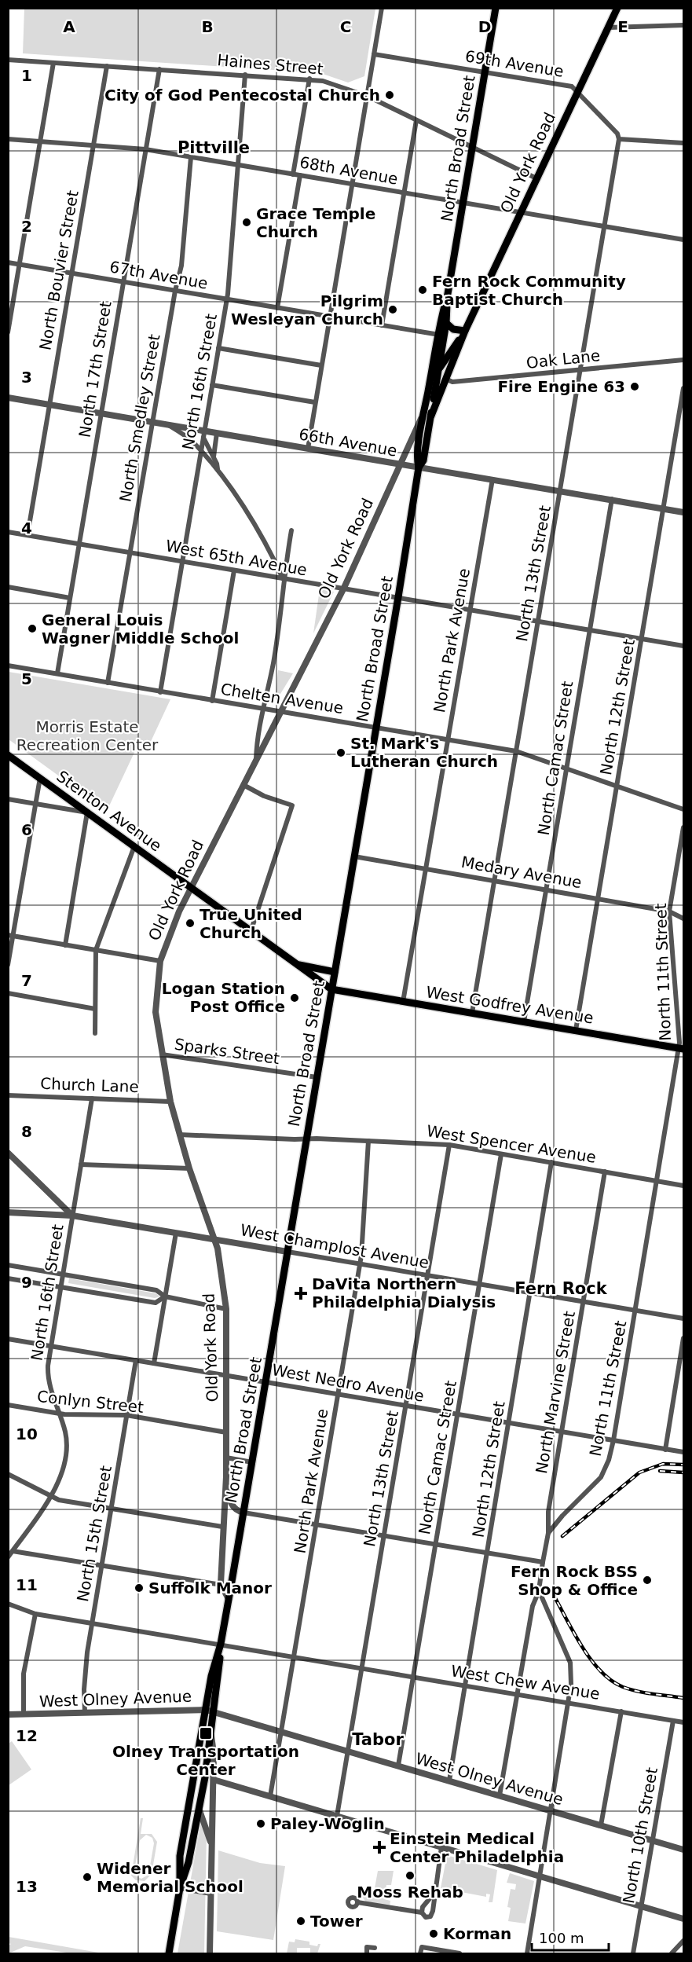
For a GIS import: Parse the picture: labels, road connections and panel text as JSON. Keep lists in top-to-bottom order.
{
  "streets": {
    "main road": [
      "North Broad Street",
      "Old York Road",
      "Stenton Avenue",
      "West Godfrey Avenue"
    ],
    "street": [
      "69th Avenue",
      "Haines Street",
      "68th Avenue",
      "North Bouvier Street",
      "67th Avenue",
      "Oak Lane",
      "North 17th Street",
      "North 16th Street",
      "North Smedley Street",
      "66th Avenue",
      "West 65th Avenue",
      "North 13th Street",
      "North Park Avenue",
      "Chelten Avenue",
      "North 12th Street",
      "North Camac Street",
      "Medary Avenue",
      "North 11th Street",
      "Sparks Street",
      "Church Lane",
      "West Spencer Avenue",
      "West Champlost Avenue",
      "West Nedro Avenue",
      "North Marvine Street",
      "Conlyn Street",
      "North 15th Street",
      "West Chew Avenue",
      "West Olney Avenue",
      "North 10th Street"
    ]
  },
  "crossings": [
    ["69th Avenue", "North Broad Street"],
    ["69th Avenue", "Old York Road"],
    ["69th Avenue", "North 13th Street"],
    ["Haines Street", "North Broad Street"],
    ["Haines Street", "Old York Road"],
    ["Haines Street", "North Bouvier Street"],
    ["Haines Street", "North 17th Street"],
    ["Haines Street", "North 16th Street"],
    ["North Broad Street", "Old York Road"],
    ["North Broad Street", "68th Avenue"],
    ["North Broad Street", "67th Avenue"],
    ["North Broad Street", "66th Avenue"],
    ["North Broad Street", "West 65th Avenue"],
    ["North Broad Street", "Chelten Avenue"],
    ["North Broad Street", "Stenton Avenue"],
    ["North Broad Street", "Medary Avenue"],
    ["North Broad Street", "West Godfrey Avenue"],
    ["North Broad Street", "Sparks Street"],
    ["North Broad Street", "West Spencer Avenue"],
    ["North Broad Street", "West Champlost Avenue"],
    ["North Broad Street", "West Nedro Avenue"],
    ["North Broad Street", "West Chew Avenue"],
    ["North Broad Street", "West Olney Avenue"],
    ["Old York Road", "68th Avenue"],
    ["Old York Road", "Oak Lane"],
    ["Old York Road", "66th Avenue"],
    ["Old York Road", "West 65th Avenue"],
    ["Old York Road", "Chelten Avenue"],
    ["Old York Road", "Stenton Avenue"],
    ["Old York Road", "Sparks Street"],
    ["Old York Road", "Church Lane"],
    ["Old York Road", "West Spencer Avenue"],
    ["Old York Road", "West Champlost Avenue"],
    ["Old York Road", "West Nedro Avenue"],
    ["Old York Road", "Conlyn Street"],
    ["68th Avenue", "North Bouvier Street"],
    ["68th Avenue", "North 17th Street"],
    ["68th Avenue", "North 16th Street"],
    ["68th Avenue", "North Smedley Street"],
    ["68th Avenue", "North 13th Street"],
    ["North Bouvier Street", "67th Avenue"],
    ["North Bouvier Street", "66th Avenue"],
    ["North Bouvier Street", "West 65th Avenue"],
    ["67th Avenue", "North 17th Street"],
    ["67th Avenue", "North 16th Street"],
    ["67th Avenue", "North Smedley Street"],
    ["Oak Lane", "North 13th Street"],
    ["North 17th Street", "66th Avenue"],
    ["North 17th Street", "West 65th Avenue"],
    ["North 17th Street", "Chelten Avenue"],
    ["North 16th Street", "66th Avenue"],
    ["North 16th Street", "West 65th Avenue"],
    ["North 16th Street", "Chelten Avenue"],
    ["North 16th Street", "Church Lane"],
    ["North 16th Street", "West Champlost Avenue"],
    ["North 16th Street", "West Nedro Avenue"],
    ["North 16th Street", "Conlyn Street"],
    ["North Smedley Street", "66th Avenue"],
    ["North Smedley Street", "West 65th Avenue"],
    ["North Smedley Street", "Chelten Avenue"],
    ["66th Avenue", "North 13th Street"],
    ["66th Avenue", "North Park Avenue"],
    ["66th Avenue", "North 12th Street"],
    ["66th Avenue", "North Camac Street"],
    ["West 65th Avenue", "North 13th Street"],
    ["West 65th Avenue", "North Park Avenue"],
    ["West 65th Avenue", "North 12th Street"],
    ["West 65th Avenue", "North Camac Street"],
    ["North 13th Street", "Chelten Avenue"],
    ["North 13th Street", "Medary Avenue"],
    ["North 13th Street", "West Godfrey Avenue"],
    ["North 13th Street", "West Spencer Avenue"],
    ["North 13th Street", "West Champlost Avenue"],
    ["North 13th Street", "West Nedro Avenue"],
    ["North 13th Street", "West Chew Avenue"],
    ["North 13th Street", "West Olney Avenue"],
    ["North Park Avenue", "Chelten Avenue"],
    ["North Park Avenue", "Medary Avenue"],
    ["North Park Avenue", "West Godfrey Avenue"],
    ["North Park Avenue", "West Spencer Avenue"],
    ["North Park Avenue", "West Champlost Avenue"],
    ["North Park Avenue", "West Nedro Avenue"],
    ["North Park Avenue", "West Chew Avenue"],
    ["North Park Avenue", "West Olney Avenue"],
    ["Chelten Avenue", "North 12th Street"],
    ["Chelten Avenue", "North Camac Street"],
    ["North 12th Street", "Medary Avenue"],
    ["North 12th Street", "West Godfrey Avenue"],
    ["North 12th Street", "West Spencer Avenue"],
    ["North 12th Street", "West Champlost Avenue"],
    ["North 12th Street", "West Nedro Avenue"],
    ["North 12th Street", "West Chew Avenue"],
    ["North 12th Street", "West Olney Avenue"],
    ["North Camac Street", "Medary Avenue"],
    ["North Camac Street", "West Godfrey Avenue"],
    ["North Camac Street", "West Spencer Avenue"],
    ["North Camac Street", "West Champlost Avenue"],
    ["North Camac Street", "West Nedro Avenue"],
    ["North Camac Street", "West Chew Avenue"],
    ["North Camac Street", "West Olney Avenue"],
    ["Stenton Avenue", "West Godfrey Avenue"],
    ["Medary Avenue", "North 11th Street"],
    ["North 11th Street", "West Godfrey Avenue"],
    ["North 11th Street", "West Spencer Avenue"],
    ["North 11th Street", "West Champlost Avenue"],
    ["North 11th Street", "West Nedro Avenue"],
    ["North 11th Street", "North Marvine Street"],
    ["West Spencer Avenue", "North Marvine Street"],
    ["West Champlost Avenue", "North Marvine Street"],
    ["West Nedro Avenue", "North Marvine Street"],
    ["West Nedro Avenue", "North 15th Street"],
    ["Conlyn Street", "North 15th Street"],
    ["North 15th Street", "West Olney Avenue"],
    ["West Chew Avenue", "North 10th Street"],
    ["West Olney Avenue", "North 10th Street"]
  ],
  "districts": ["Pittville", "Fern Rock", "Tabor"],
  "parks": ["Morris Estate Recreation Center"],
  "places": {
    "other": [
      "City of God Pentecostal Church",
      "Grace Temple Church",
      "Fern Rock Community Baptist Church",
      "Pilgrim Wesleyan Church",
      "Fire Engine 63",
      "General Louis Wagner Middle School",
      "St. Mark's Lutheran Church",
      "True United Church",
      "Logan Station Post Office",
      "Fern Rock BSS Shop & Office",
      "Suffolk Manor",
      "Paley-Woglin",
      "Moss Rehab",
      "Widener Memorial School",
      "Tower",
      "Korman"
    ],
    "health": ["DaVita Northern Philadelphia Dialysis", "Einstein Medical Center Philadelphia"],
    "transit": ["Olney Transportation Center"]
  },
  "scale_bar": "100 m",
  "grid": {
    "columns": [
      "A",
      "B",
      "C",
      "D",
      "E"
    ],
    "rows": [
      "1",
      "2",
      "3",
      "4",
      "5",
      "6",
      "7",
      "8",
      "9",
      "10",
      "11",
      "12",
      "13"
    ]
  }
}
